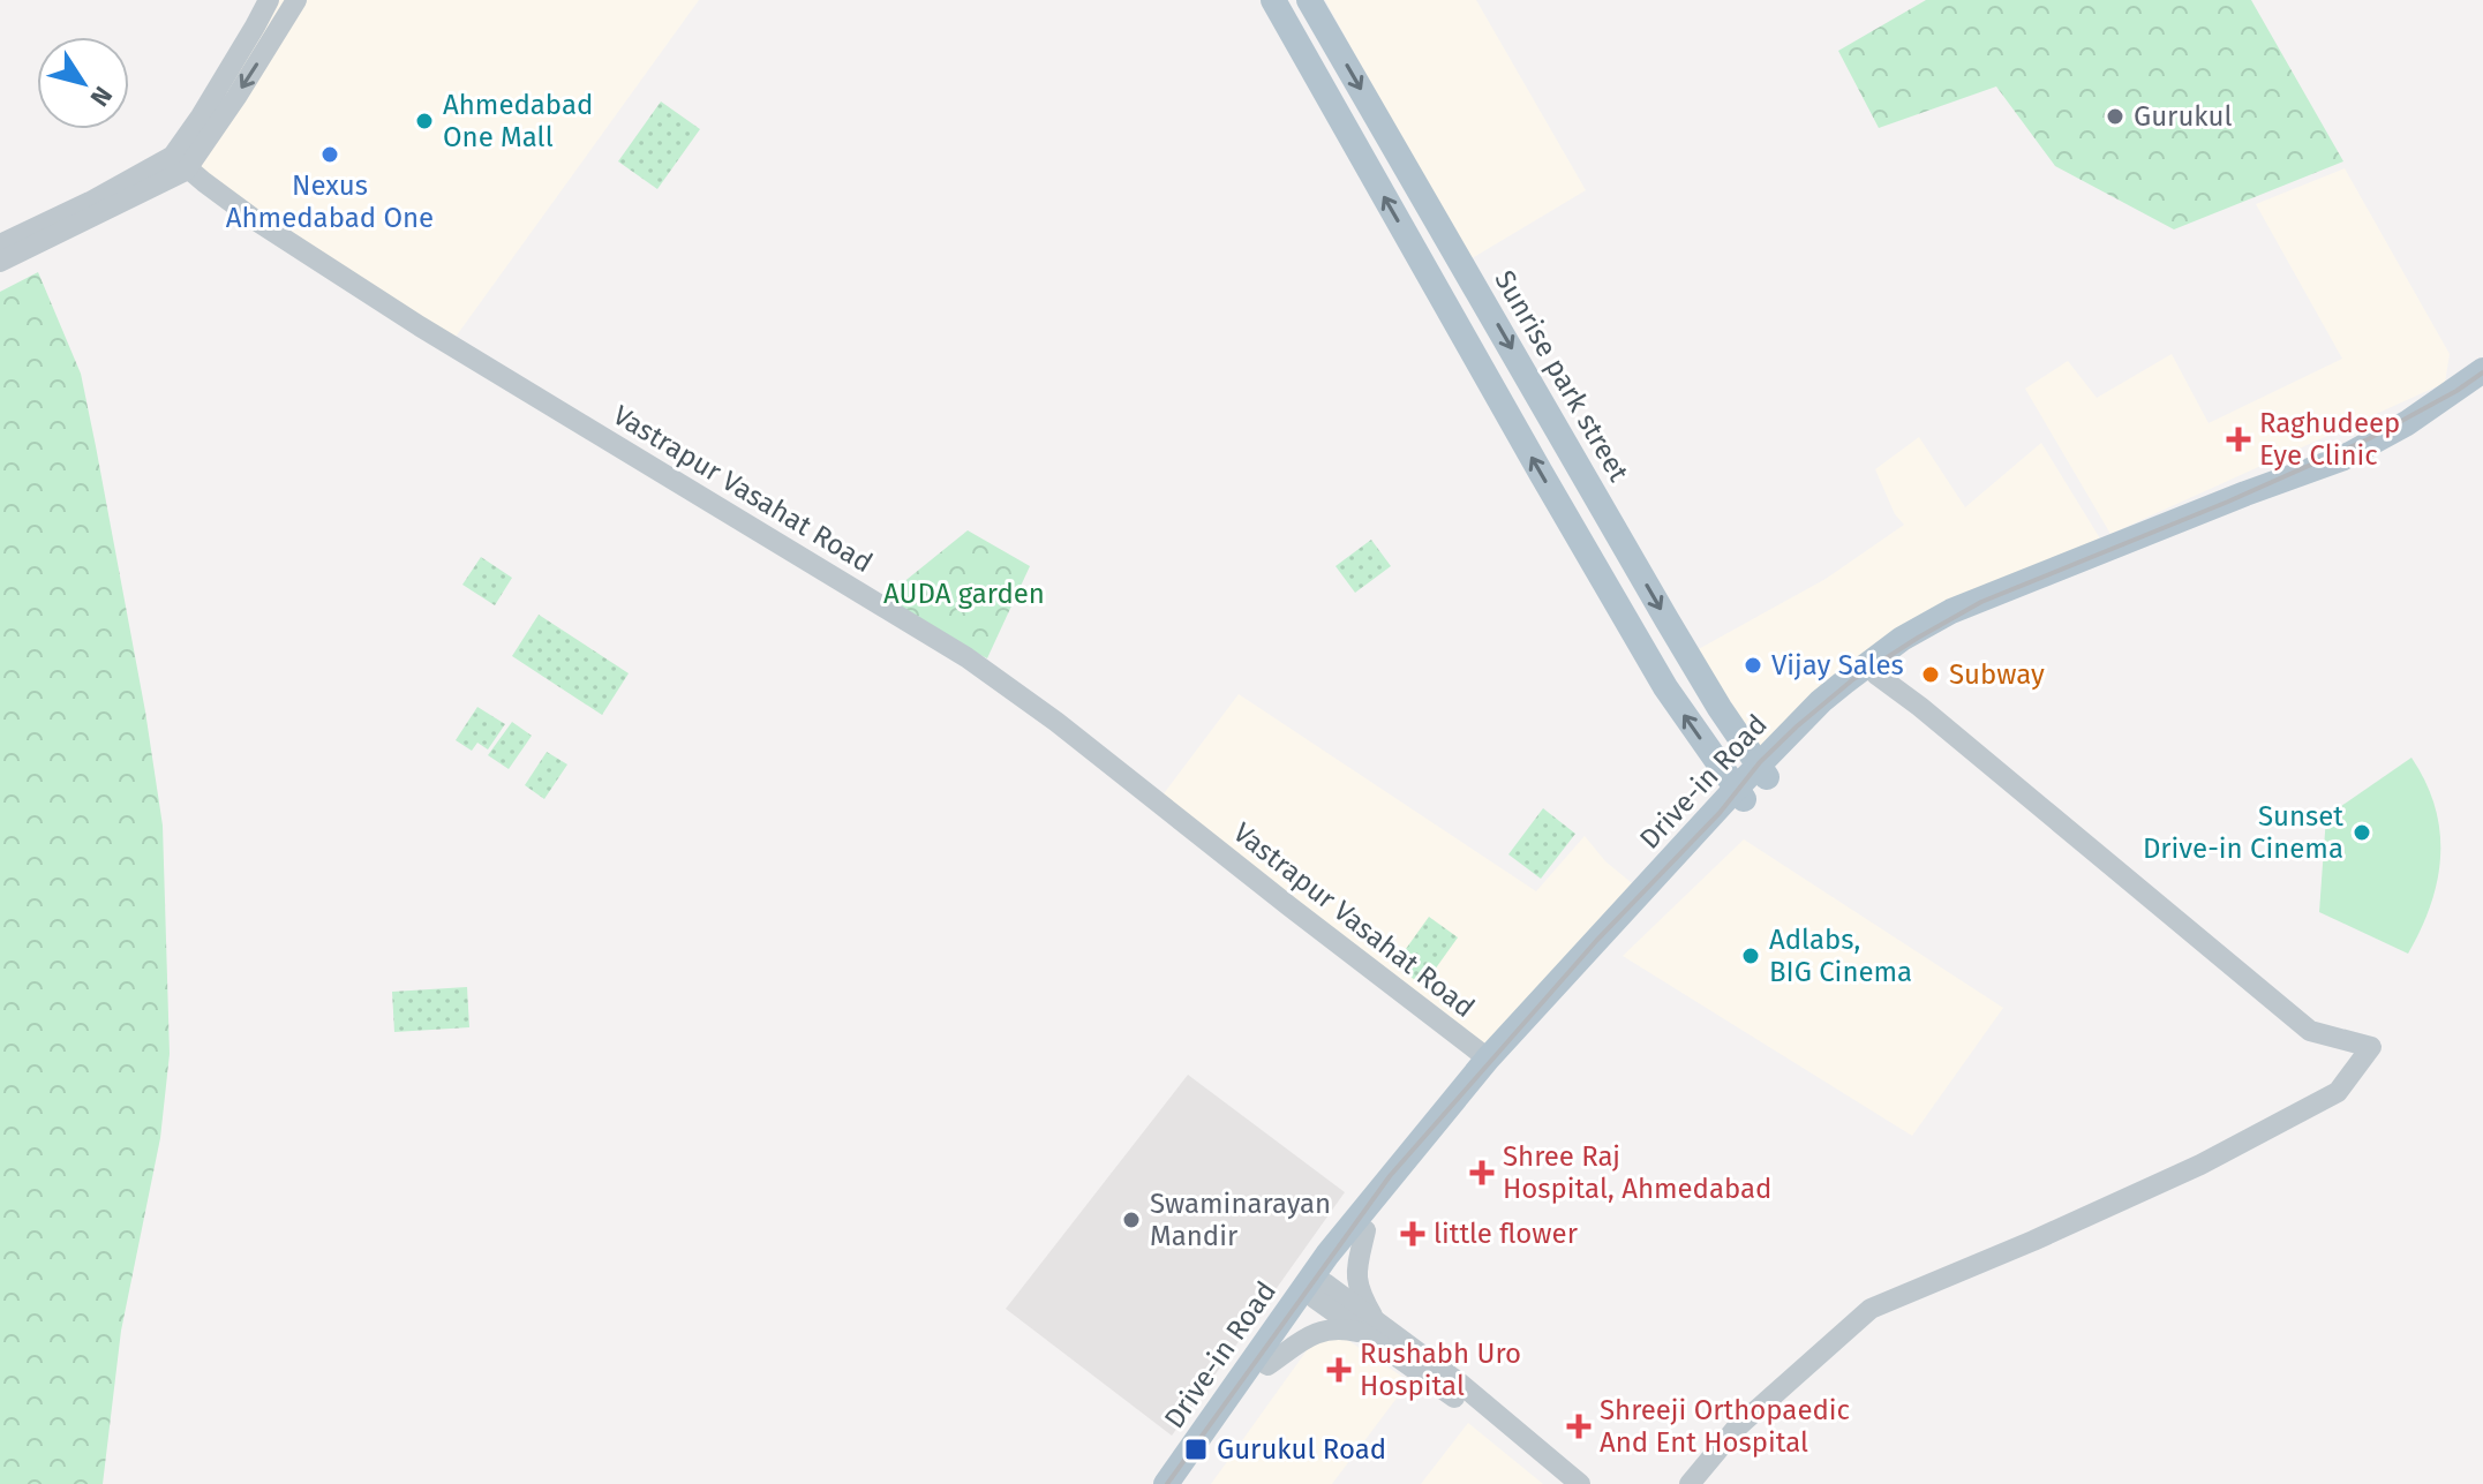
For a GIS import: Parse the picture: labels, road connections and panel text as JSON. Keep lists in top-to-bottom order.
{
  "streets": {
    "main road": ["Sunrise park street", "Drive-in Road"],
    "street": ["Vastrapur Vasahat Road"]
  },
  "crossings": [
    ["Sunrise park street", "Drive-in Road"],
    ["Vastrapur Vasahat Road", "Drive-in Road"]
  ],
  "parks": ["AUDA garden"],
  "places": {
    "other": [
      "Gurukul",
      "Ahmedabad One Mall",
      "Nexus Ahmedabad One",
      "Vijay Sales",
      "Subway",
      "Sunset Drive-in Cinema",
      "Adlabs, BIG Cinema",
      "Swaminarayan Mandir"
    ],
    "health": [
      "Raghudeep Eye Clinic",
      "Shree Raj Hospital, Ahmedabad",
      "little flower",
      "Rushabh Uro Hospital",
      "Shreeji Orthopaedic And Ent Hospital"
    ],
    "transit": ["Gurukul Road"]
  },
  "north": "bottom right"
}
